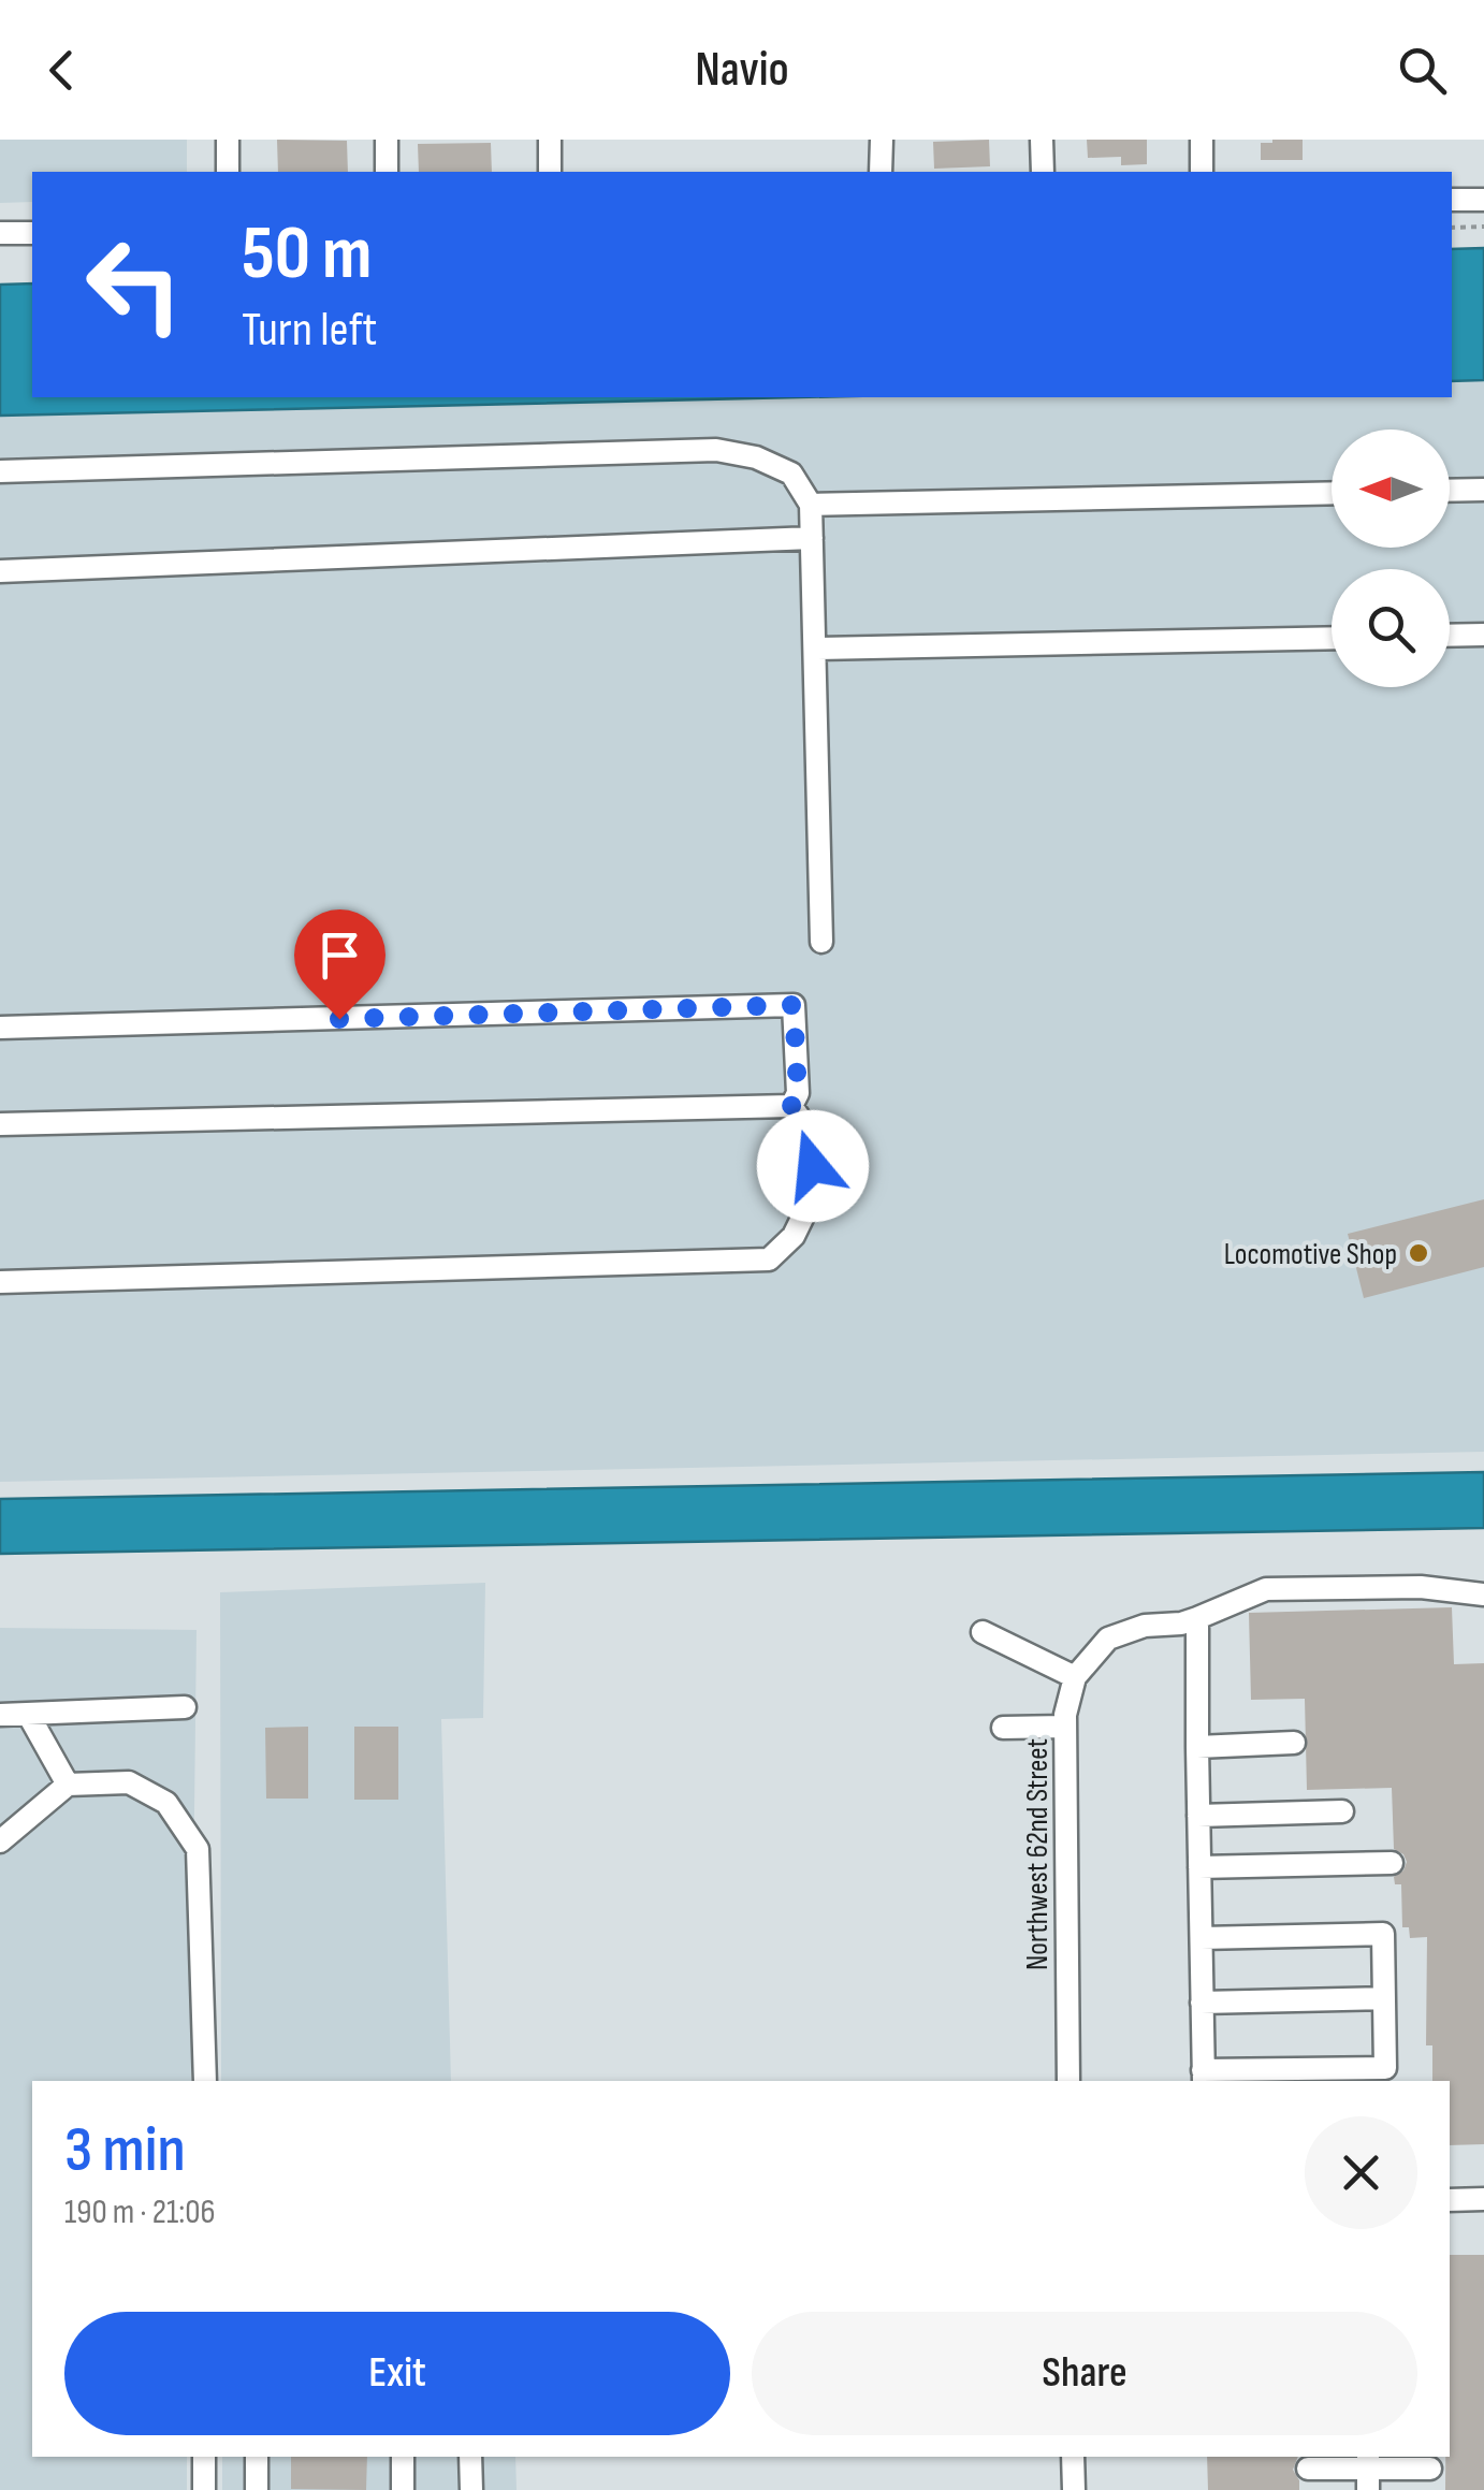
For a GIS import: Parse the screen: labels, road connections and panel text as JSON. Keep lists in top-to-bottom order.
{
  "streets": {
    "street": ["Northwest 62nd Street"]
  },
  "places": ["Locomotive Shop"],
  "north": "left",
  "page": {
    "header": "Navio",
    "turn": ["50 m", "Turn left"],
    "heading": ["3 min", "190 m · 21:06"],
    "buttons": ["Exit", "Share"]
  }
}
